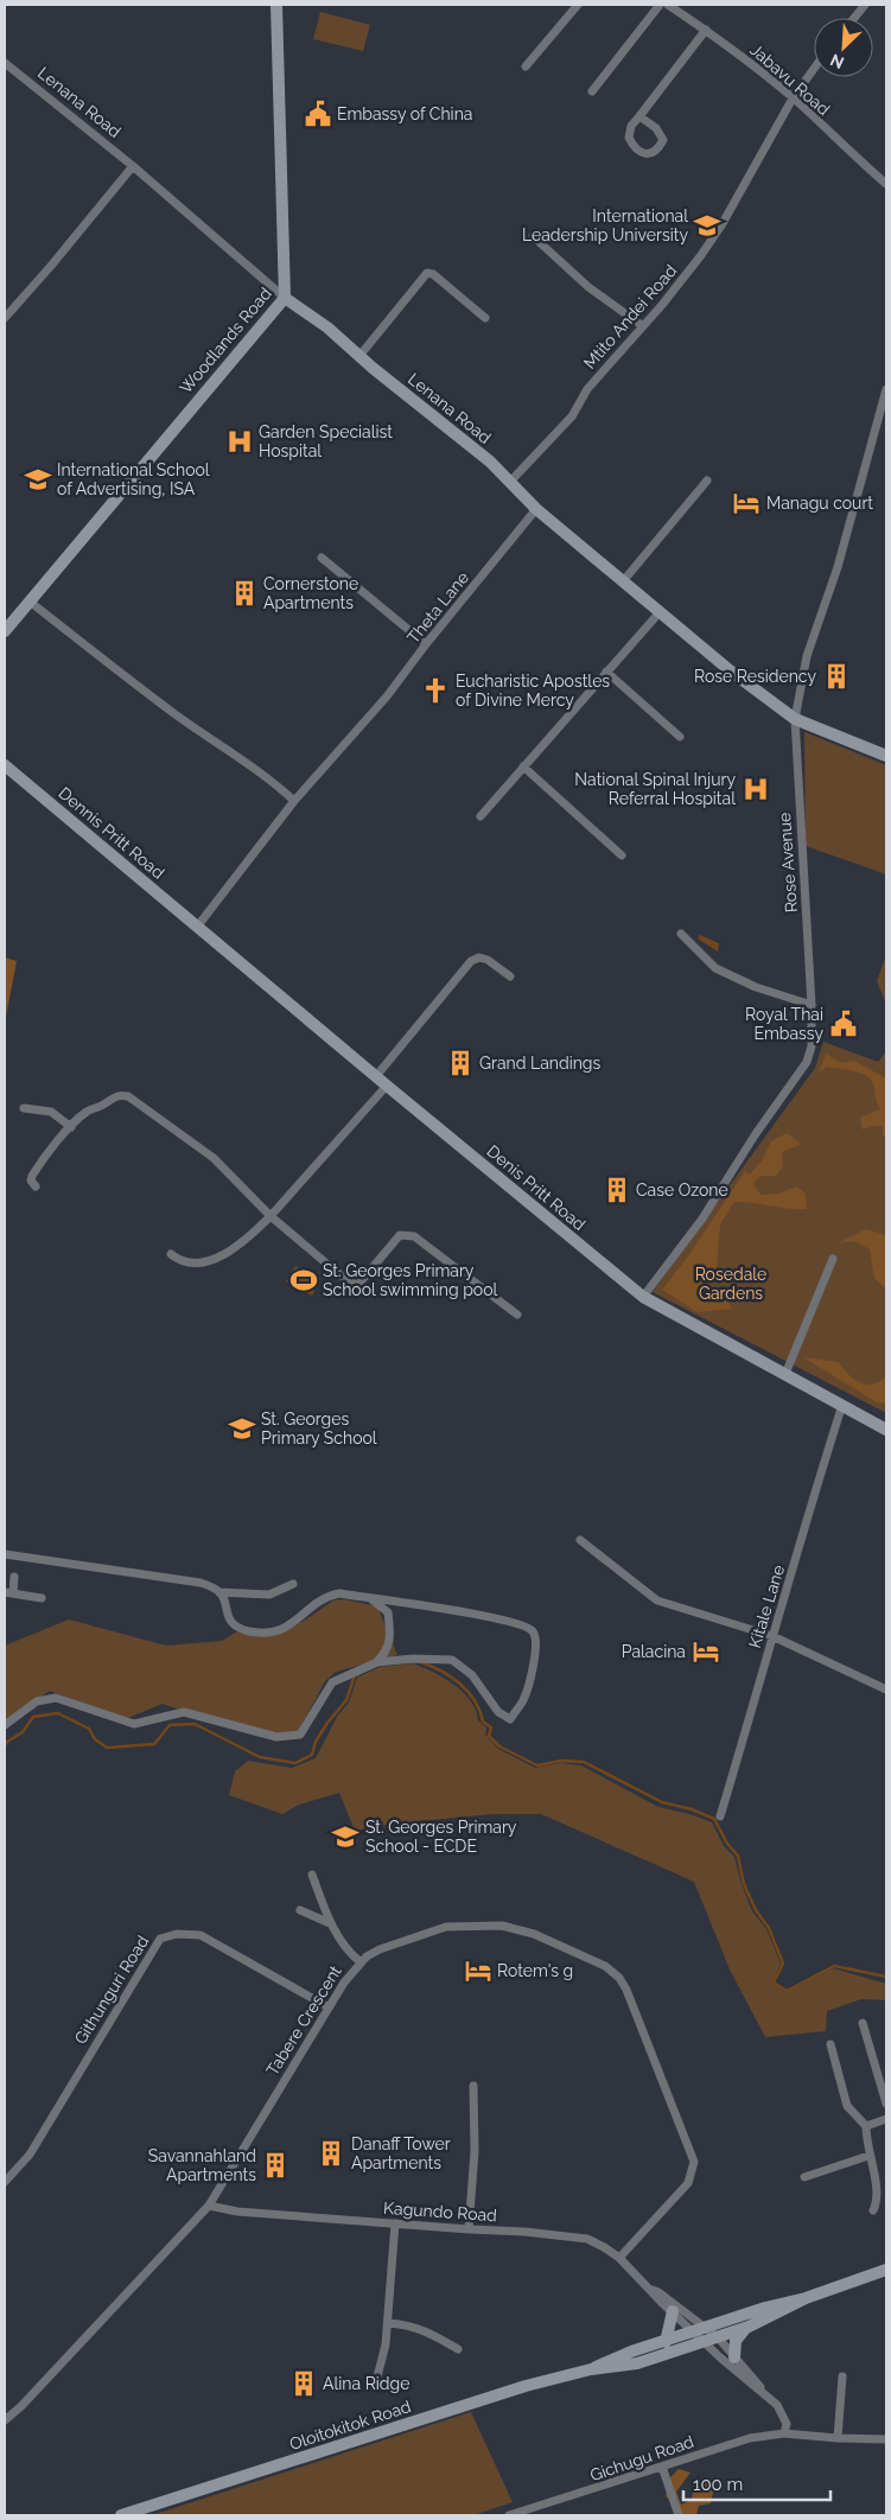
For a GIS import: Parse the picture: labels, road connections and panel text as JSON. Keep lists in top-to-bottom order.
{
  "streets": {
    "main road": [
      "Lenana Road",
      "Woodlands Road",
      "Dennis Pritt Road",
      "Denis Pritt Road",
      "Oloitokitok Road"
    ],
    "street": [
      "Jabavu Road",
      "Mtito Andei Road",
      "Theta Lane",
      "Rose Avenue",
      "Kitale Lane",
      "Githunguri Road",
      "Tabere Crescent",
      "Kagundo Road",
      "Gichugu Road"
    ]
  },
  "crossings": [
    ["Jabavu Road", "Mtito Andei Road"],
    ["Lenana Road", "Mtito Andei Road"],
    ["Lenana Road", "Woodlands Road"],
    ["Lenana Road", "Theta Lane"],
    ["Lenana Road", "Rose Avenue"],
    ["Dennis Pritt Road", "Denis Pritt Road"],
    ["Rose Avenue", "Denis Pritt Road"],
    ["Denis Pritt Road", "Kitale Lane"],
    ["Githunguri Road", "Tabere Crescent"],
    ["Tabere Crescent", "Kagundo Road"],
    ["Kagundo Road", "Oloitokitok Road"]
  ],
  "parks": ["Rosedale Gardens"],
  "places": {
    "public building": ["Embassy of China", "Royal Thai Embassy"],
    "school or university": [
      "International Leadership University",
      "International School of Advertising, ISA",
      "St. Georges Primary School",
      "St. Georges Primary School - ECDE"
    ],
    "hospital": ["Garden Specialist Hospital", "National Spinal Injury Referral Hospital"],
    "hotel": ["Managu court", "Palacina", "Rotem's g"],
    "building": [
      "Cornerstone Apartments",
      "Rose Residency",
      "Grand Landings",
      "Case Ozone",
      "Danaff Tower Apartments",
      "Savannahland Apartments",
      "Alina Ridge"
    ],
    "church": ["Eucharistic Apostles of Divine Mercy"],
    "sports": ["St. Georges Primary School swimming pool"]
  },
  "scale_bar": "100 m",
  "north": "bottom left"
}
